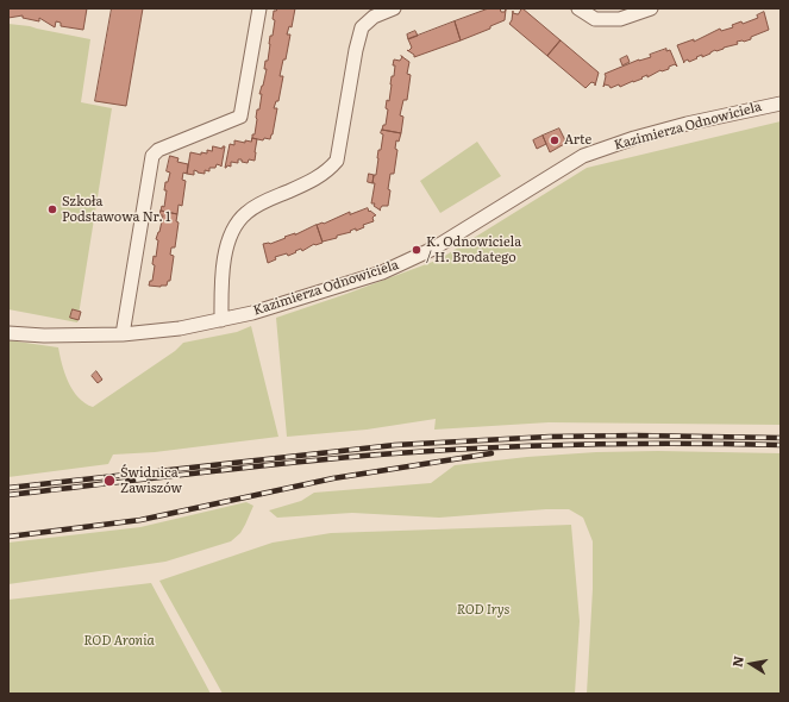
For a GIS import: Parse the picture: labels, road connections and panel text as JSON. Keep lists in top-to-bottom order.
{
  "streets": {
    "street": ["Kazimierza Odnowiciela"]
  },
  "parks": ["ROD Irys", "ROD Aronia"],
  "places": [
    "Arte",
    "Szkoła Podstawowa Nr. 1",
    "K. Odnowiciela / H. Brodatego",
    "Świdnica Zawiszów"
  ],
  "north": "left"
}
